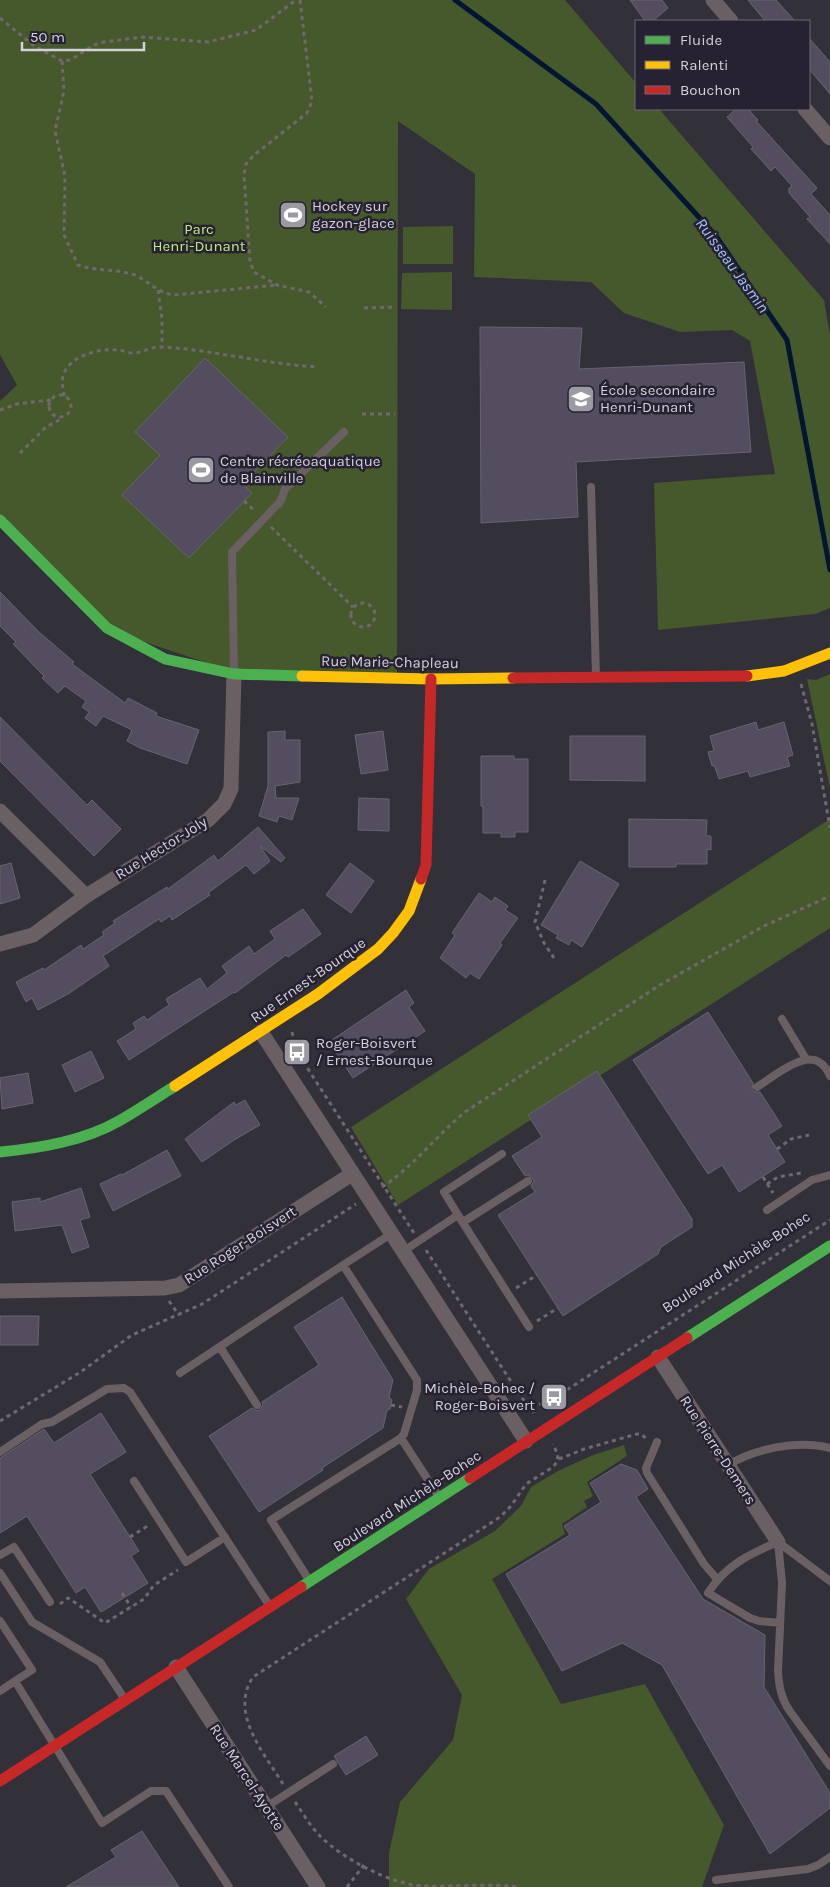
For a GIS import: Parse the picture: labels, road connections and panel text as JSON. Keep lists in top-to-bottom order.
{
  "streets": {
    "street": [
      "Rue Marie-Chapleau",
      "Rue Hector-Joly",
      "Rue Ernest-Bourque",
      "Rue Roger-Boisvert",
      "Boulevard Michèle-Bohec",
      "Rue Pierre-Demers",
      "Rue Marcel-Ayotte"
    ]
  },
  "crossings": [
    ["Rue Marie-Chapleau", "Rue Hector-Joly"],
    ["Rue Marie-Chapleau", "Rue Ernest-Bourque"],
    ["Boulevard Michèle-Bohec", "Rue Pierre-Demers"],
    ["Boulevard Michèle-Bohec", "Rue Marcel-Ayotte"]
  ],
  "water": ["Ruisseau Jasmin"],
  "parks": ["Parc Henri-Dunant"],
  "places": {
    "sports": ["Hockey sur gazon-glace", "Centre récréoaquatique de Blainville"],
    "school or university": ["École secondaire Henri-Dunant"],
    "bus stop": ["Roger-Boisvert / Ernest-Bourque", "Michèle-Bohec / Roger-Boisvert"]
  },
  "legend": ["Fluide", "Ralenti", "Bouchon"],
  "scale_bar": "50 m"
}
